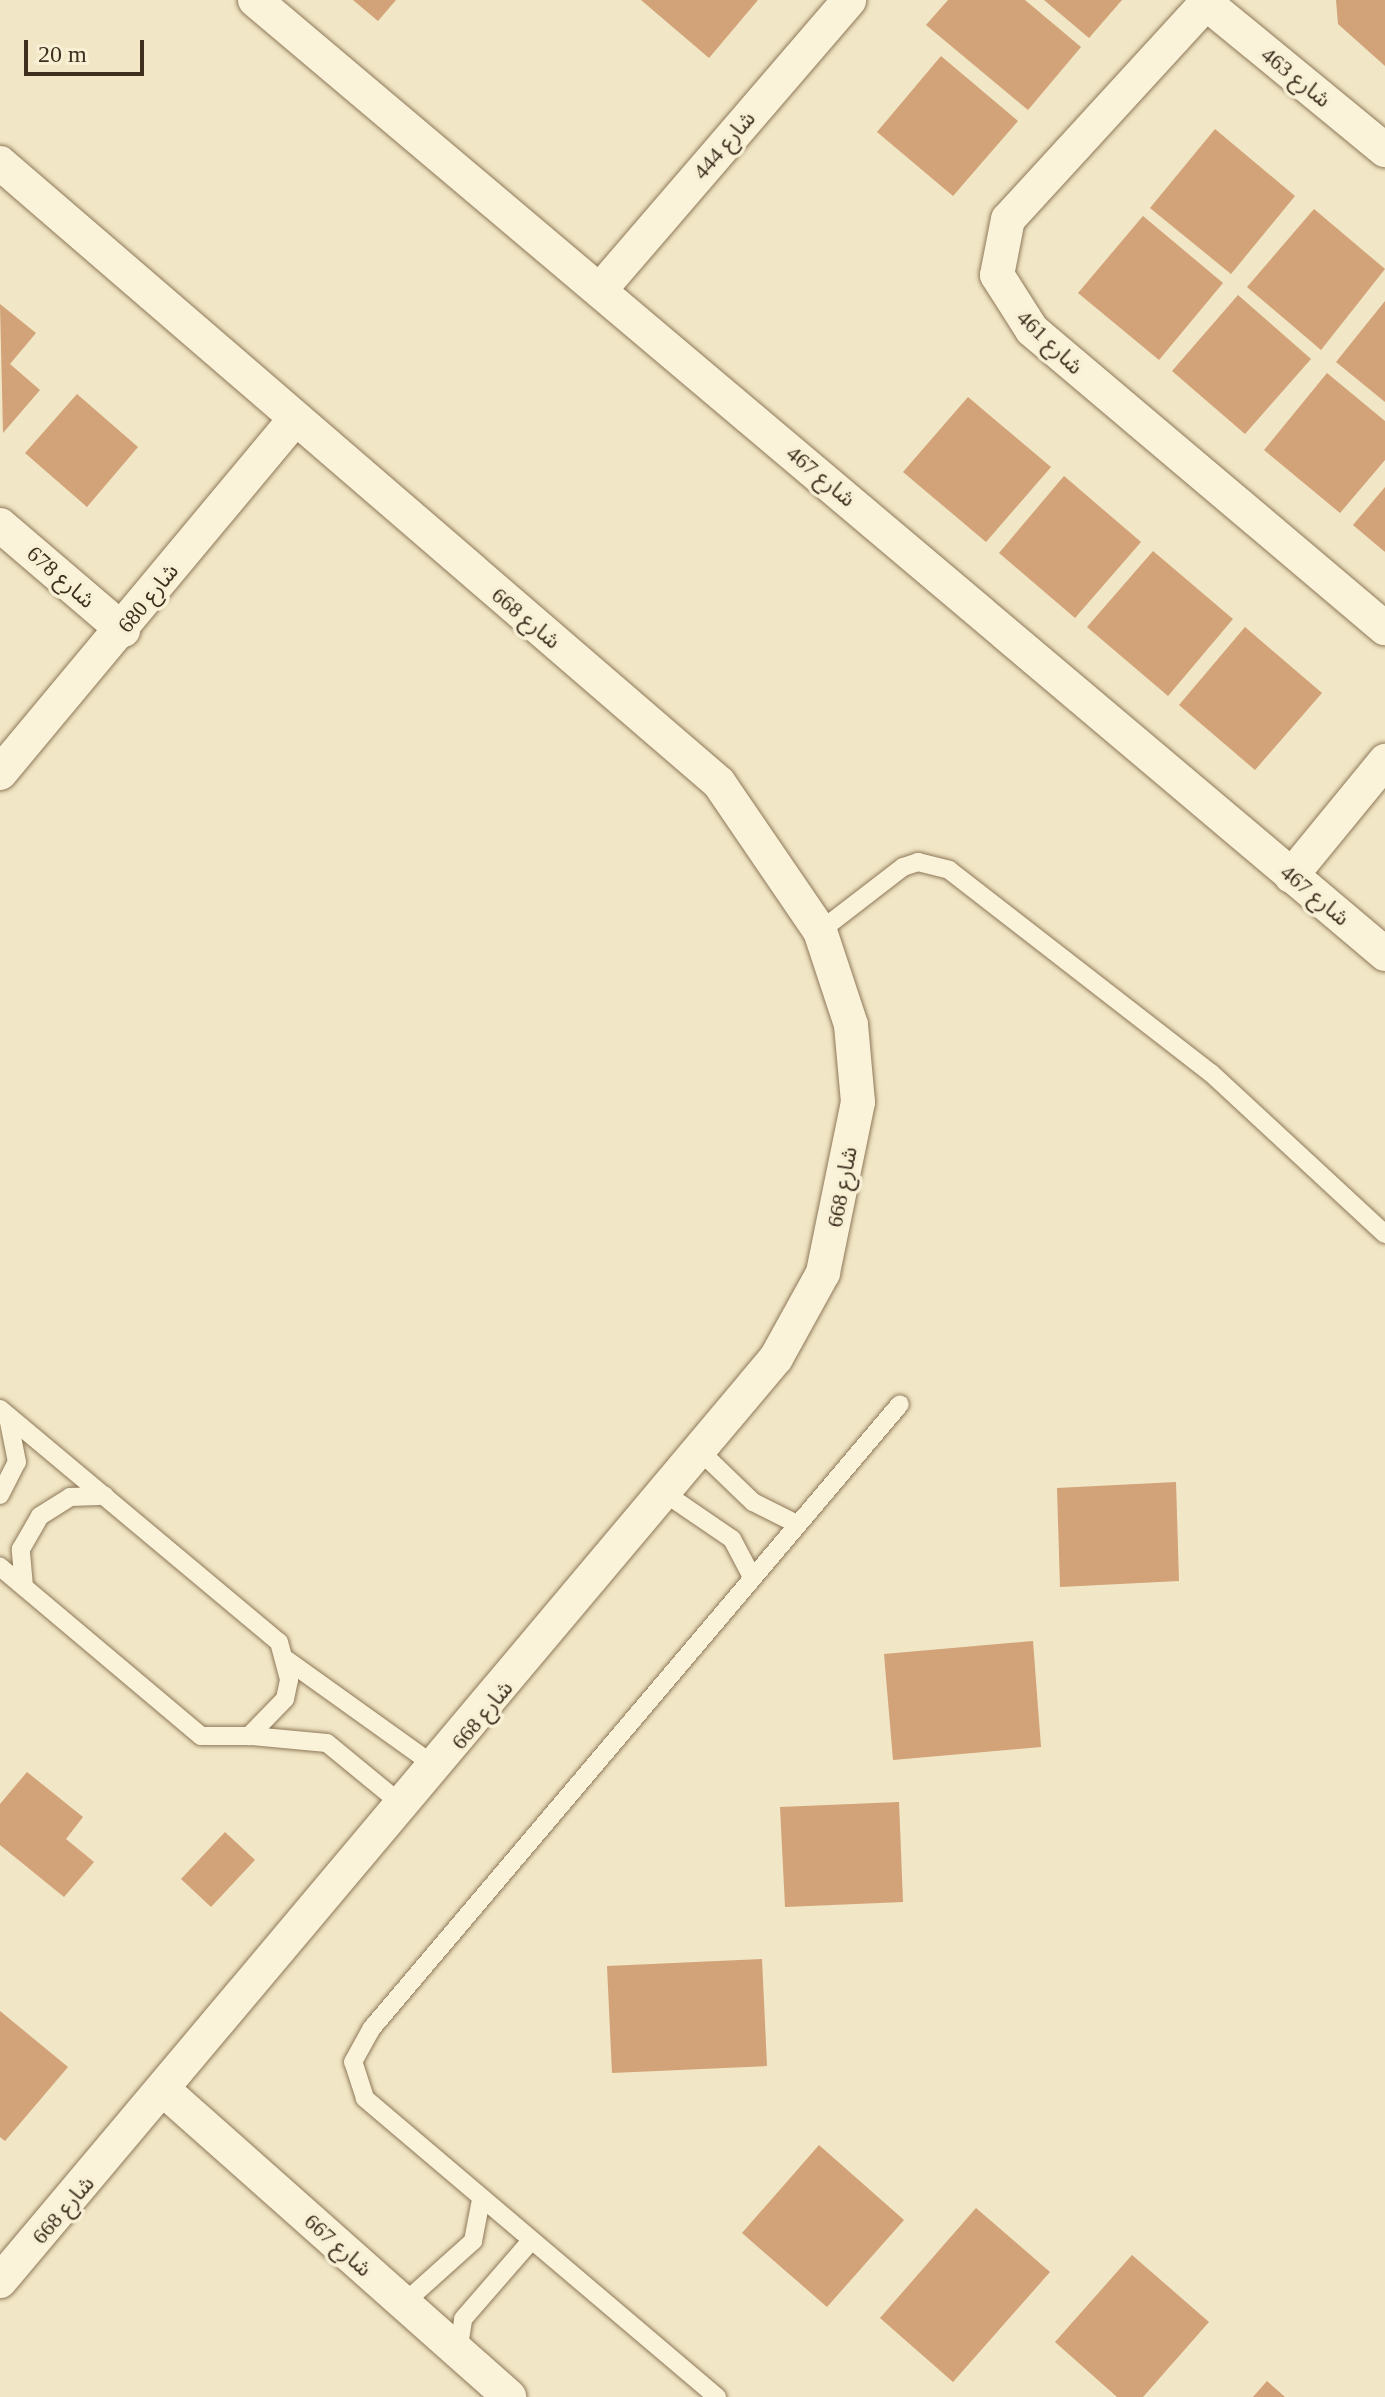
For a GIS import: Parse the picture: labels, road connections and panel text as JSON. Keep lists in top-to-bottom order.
{
  "streets": {
    "street": [
      "شارع 463",
      "شارع 444",
      "شارع 461",
      "شارع 467",
      "شارع 678",
      "شارع 680",
      "شارع 668",
      "شارع 667"
    ]
  },
  "crossings": [
    ["شارع 463", "شارع 461"],
    ["شارع 444", "شارع 467"],
    ["شارع 678", "شارع 680"],
    ["شارع 680", "شارع 668"],
    ["شارع 668", "شارع 667"]
  ],
  "scale_bar": "20 m"
}
